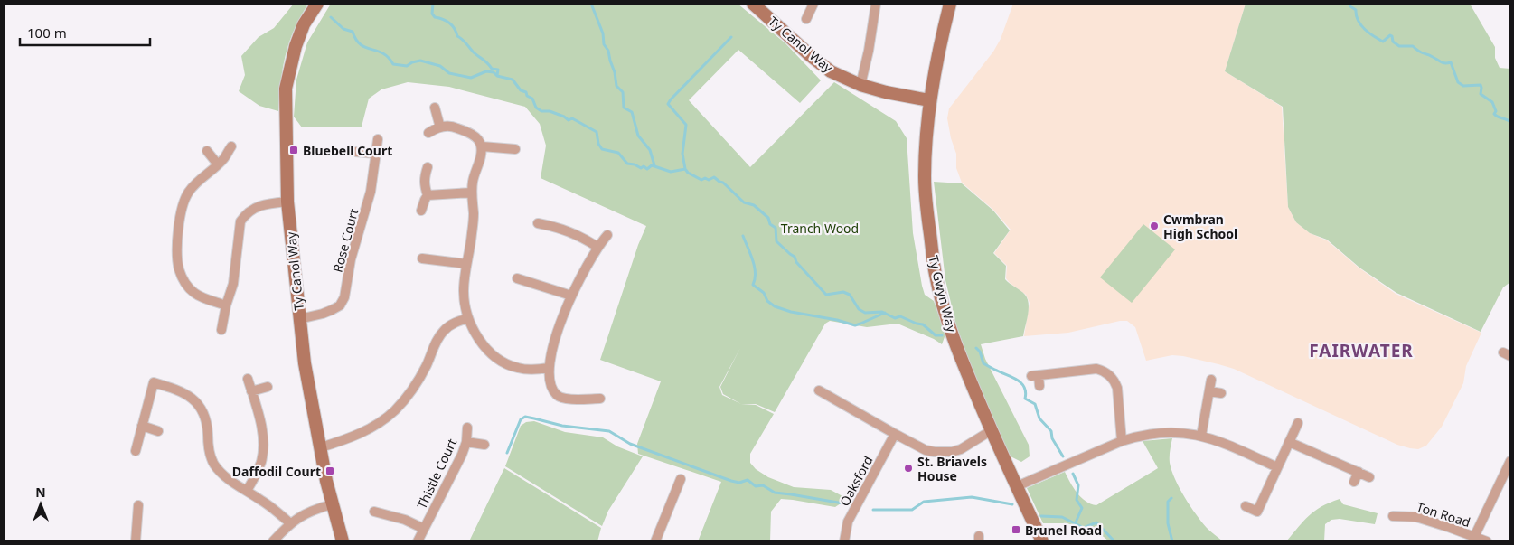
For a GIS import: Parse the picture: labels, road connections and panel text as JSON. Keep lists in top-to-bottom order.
{
  "streets": {
    "street": [
      "Ty Canol Way",
      "Rose Court",
      "Ty Gwyn Way",
      "Thistle Court",
      "Oaksford",
      "Ton Road"
    ]
  },
  "crossings": [
    ["Ty Canol Way", "Rose Court"],
    ["Ty Canol Way", "Ty Gwyn Way"]
  ],
  "districts": ["FAIRWATER"],
  "parks": ["Tranch Wood"],
  "places": {
    "transit": ["Bluebell Court", "Daffodil Court", "Brunel Road"],
    "other": ["Cwmbran High School", "St. Briavels House"]
  },
  "scale_bar": "100 m",
  "north": "top"
}
